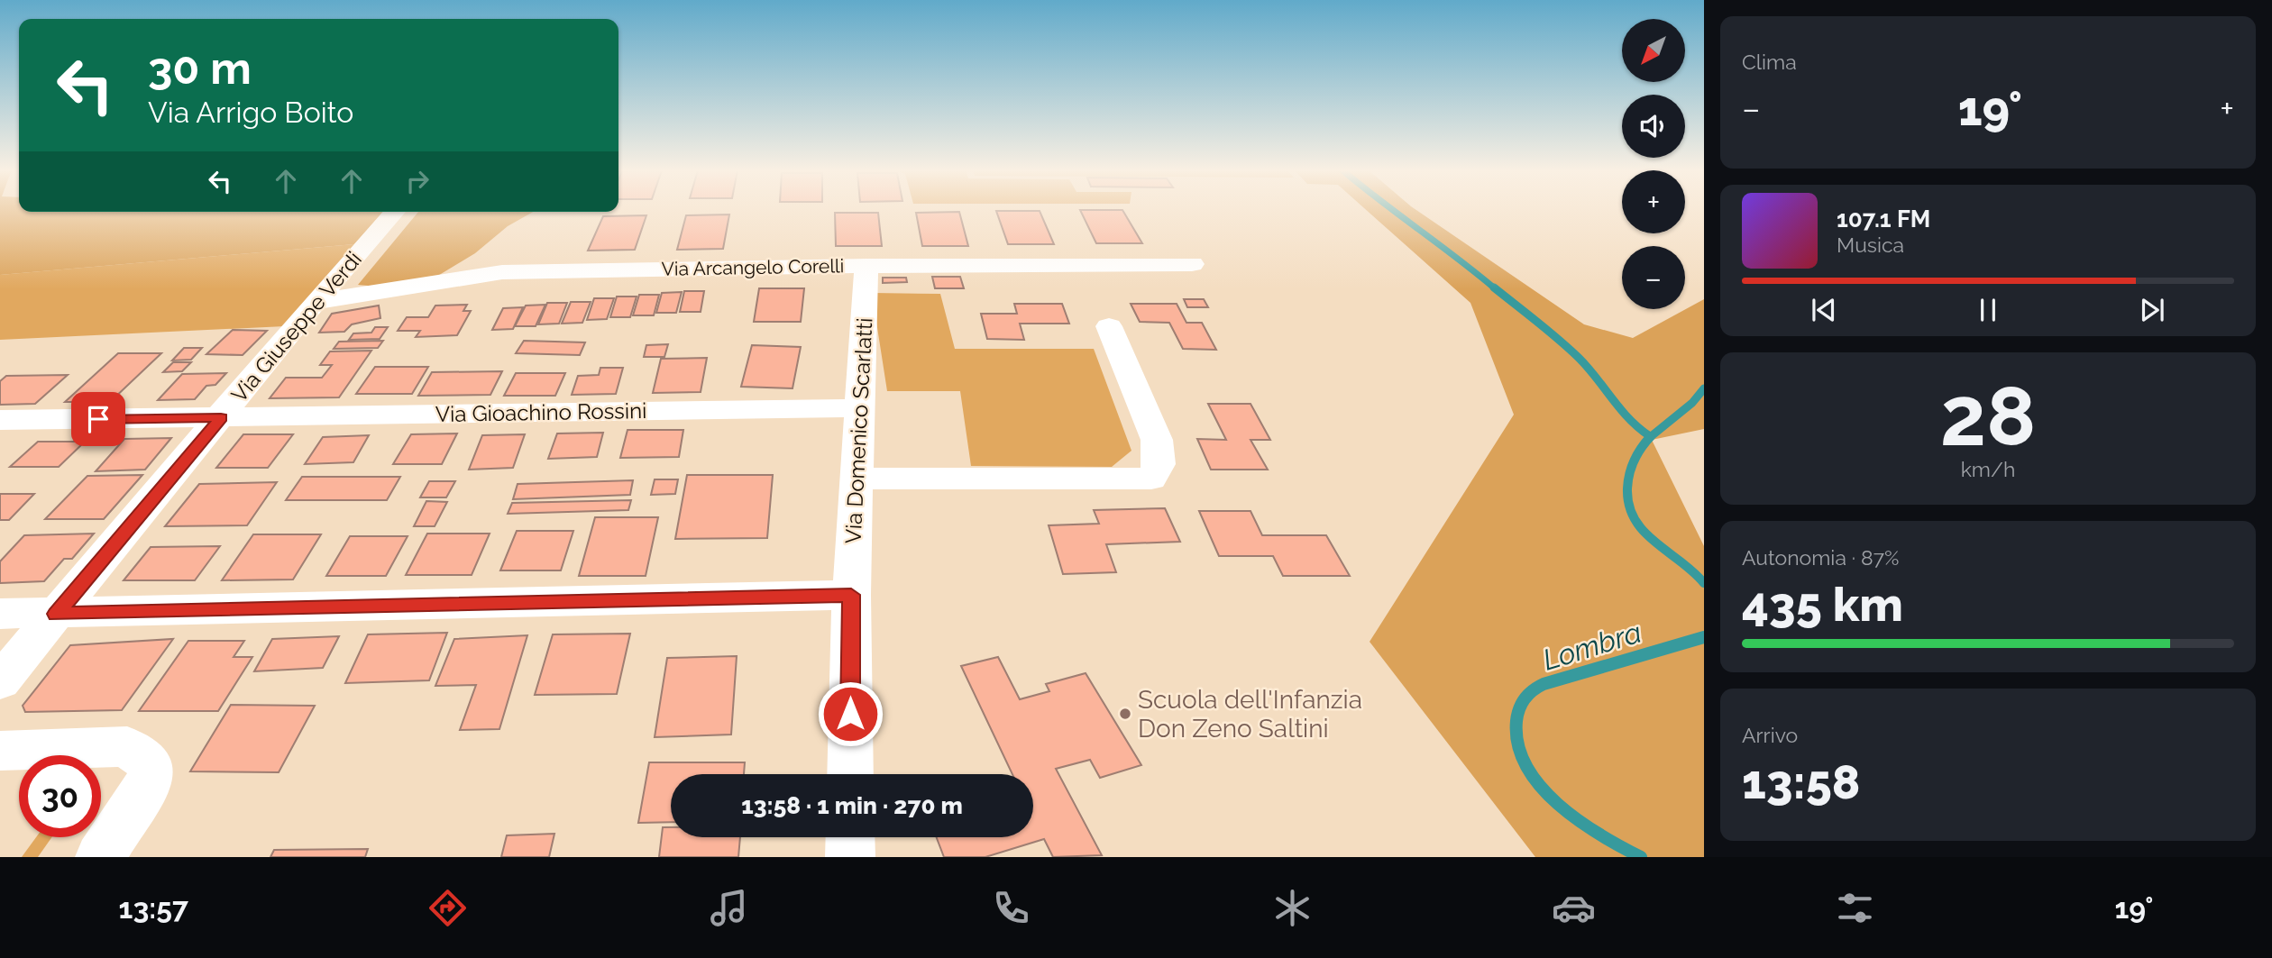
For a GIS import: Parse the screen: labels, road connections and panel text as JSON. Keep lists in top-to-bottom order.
{
  "streets": {
    "street": [
      "Via Arcangelo Corelli",
      "Via Giuseppe Verdi",
      "Via Gioachino Rossini",
      "Via Domenico Scarlatti"
    ]
  },
  "crossings": [
    ["Via Arcangelo Corelli", "Via Giuseppe Verdi"],
    ["Via Arcangelo Corelli", "Via Domenico Scarlatti"],
    ["Via Giuseppe Verdi", "Via Gioachino Rossini"],
    ["Via Gioachino Rossini", "Via Domenico Scarlatti"]
  ],
  "water": ["Lombra"],
  "places": ["Scuola dell'Infanzia Don Zeno Saltini"],
  "north": "bottom left",
  "page": {
    "tile": [
      "Clima",
      ["28", "km/h"],
      ["Autonomia · 87%", "435 km"],
      ["Arrivo", "13:58"]
    ],
    "map_buttons": ["+", "−"],
    "turn": ["30 m", "Via Arrigo Boito"],
    "heat": ["−", "19°", "+"],
    "song": ["107.1 FM", "Musica"],
    "limit": "30",
    "trip": "13:58 · 1 min · 270 m",
    "tabs": ["13:57", "19°"]
  }
}
